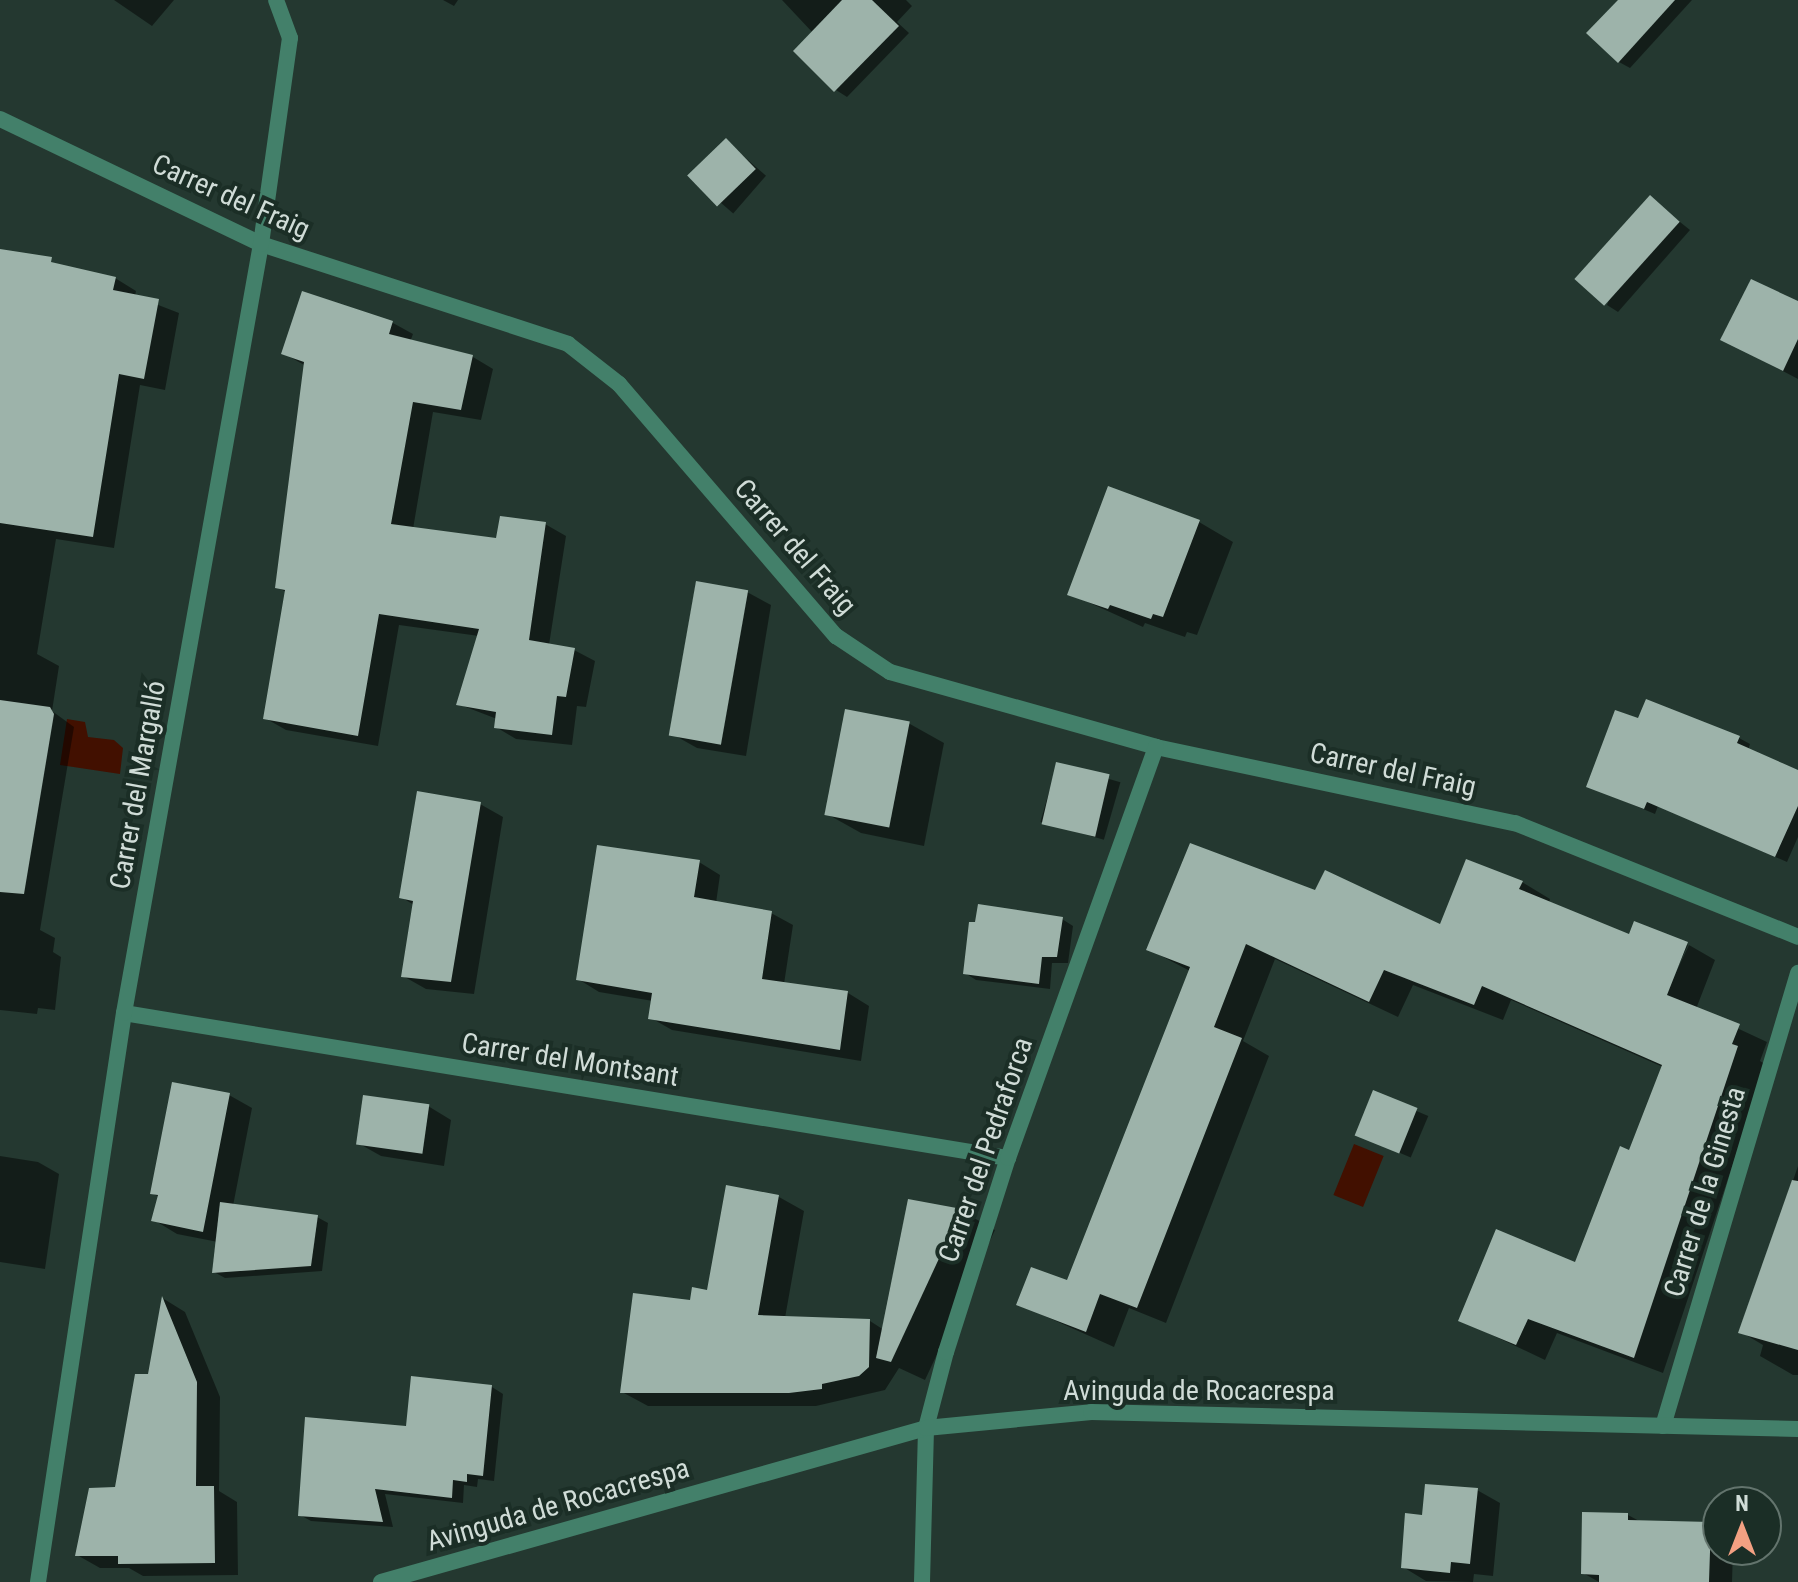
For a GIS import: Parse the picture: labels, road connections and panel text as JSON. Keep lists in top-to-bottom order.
{
  "streets": {
    "street": [
      "Carrer del Fraig",
      "Carrer del Margalló",
      "Carrer del Montsant",
      "Carrer del Pedraforca",
      "Carrer de la Ginesta",
      "Avinguda de Rocacrespa"
    ]
  },
  "crossings": [
    ["Carrer del Fraig", "Carrer del Margalló"],
    ["Carrer del Fraig", "Carrer del Pedraforca"],
    ["Carrer del Margalló", "Carrer del Montsant"],
    ["Carrer del Montsant", "Carrer del Pedraforca"],
    ["Carrer del Pedraforca", "Avinguda de Rocacrespa"],
    ["Carrer de la Ginesta", "Avinguda de Rocacrespa"]
  ],
  "north": "top"
}
